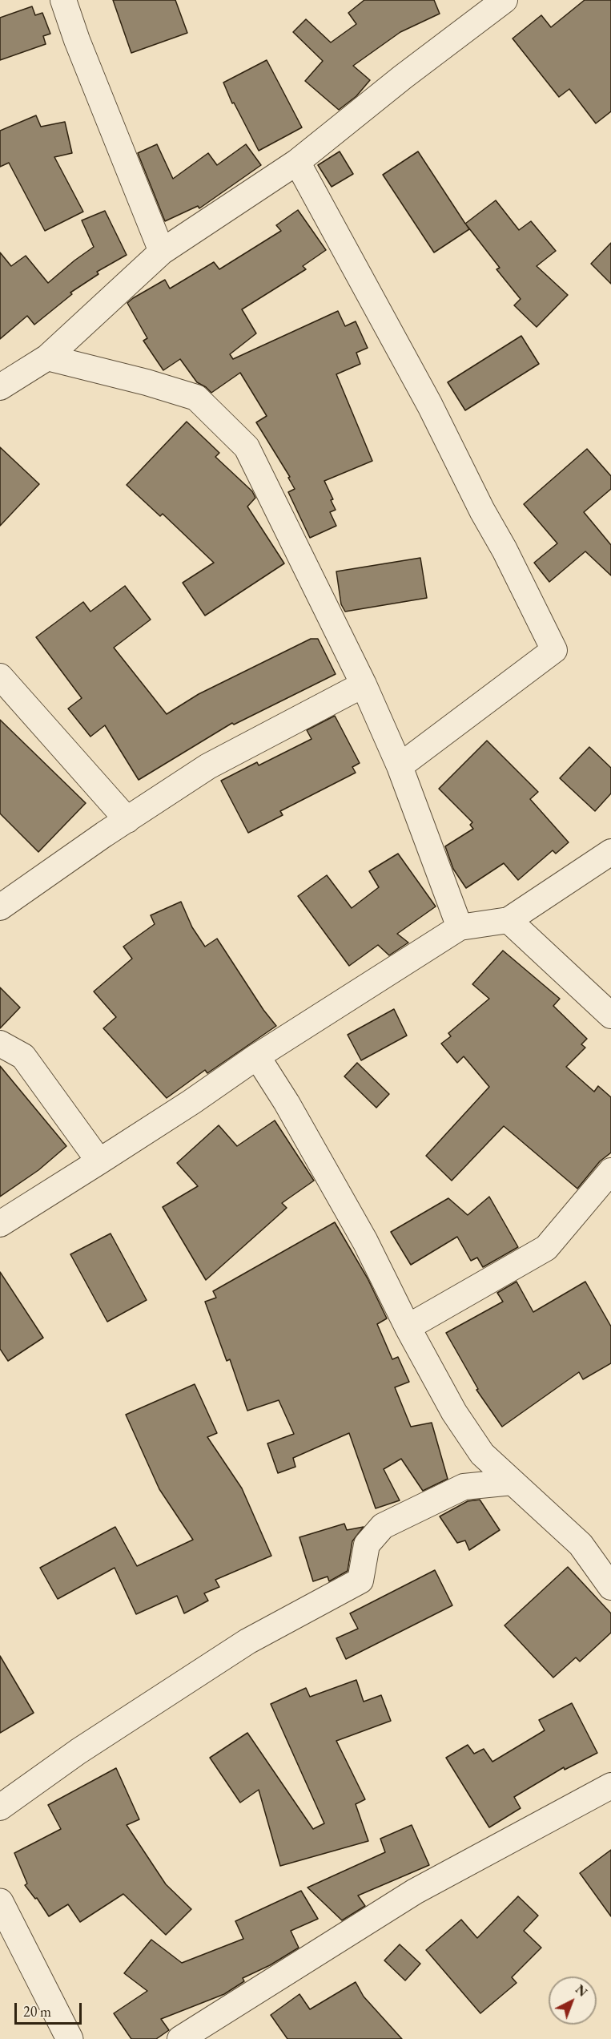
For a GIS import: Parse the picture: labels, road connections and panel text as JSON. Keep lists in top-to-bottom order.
{
  "scale_bar": "20 m",
  "north": "top right"
}
